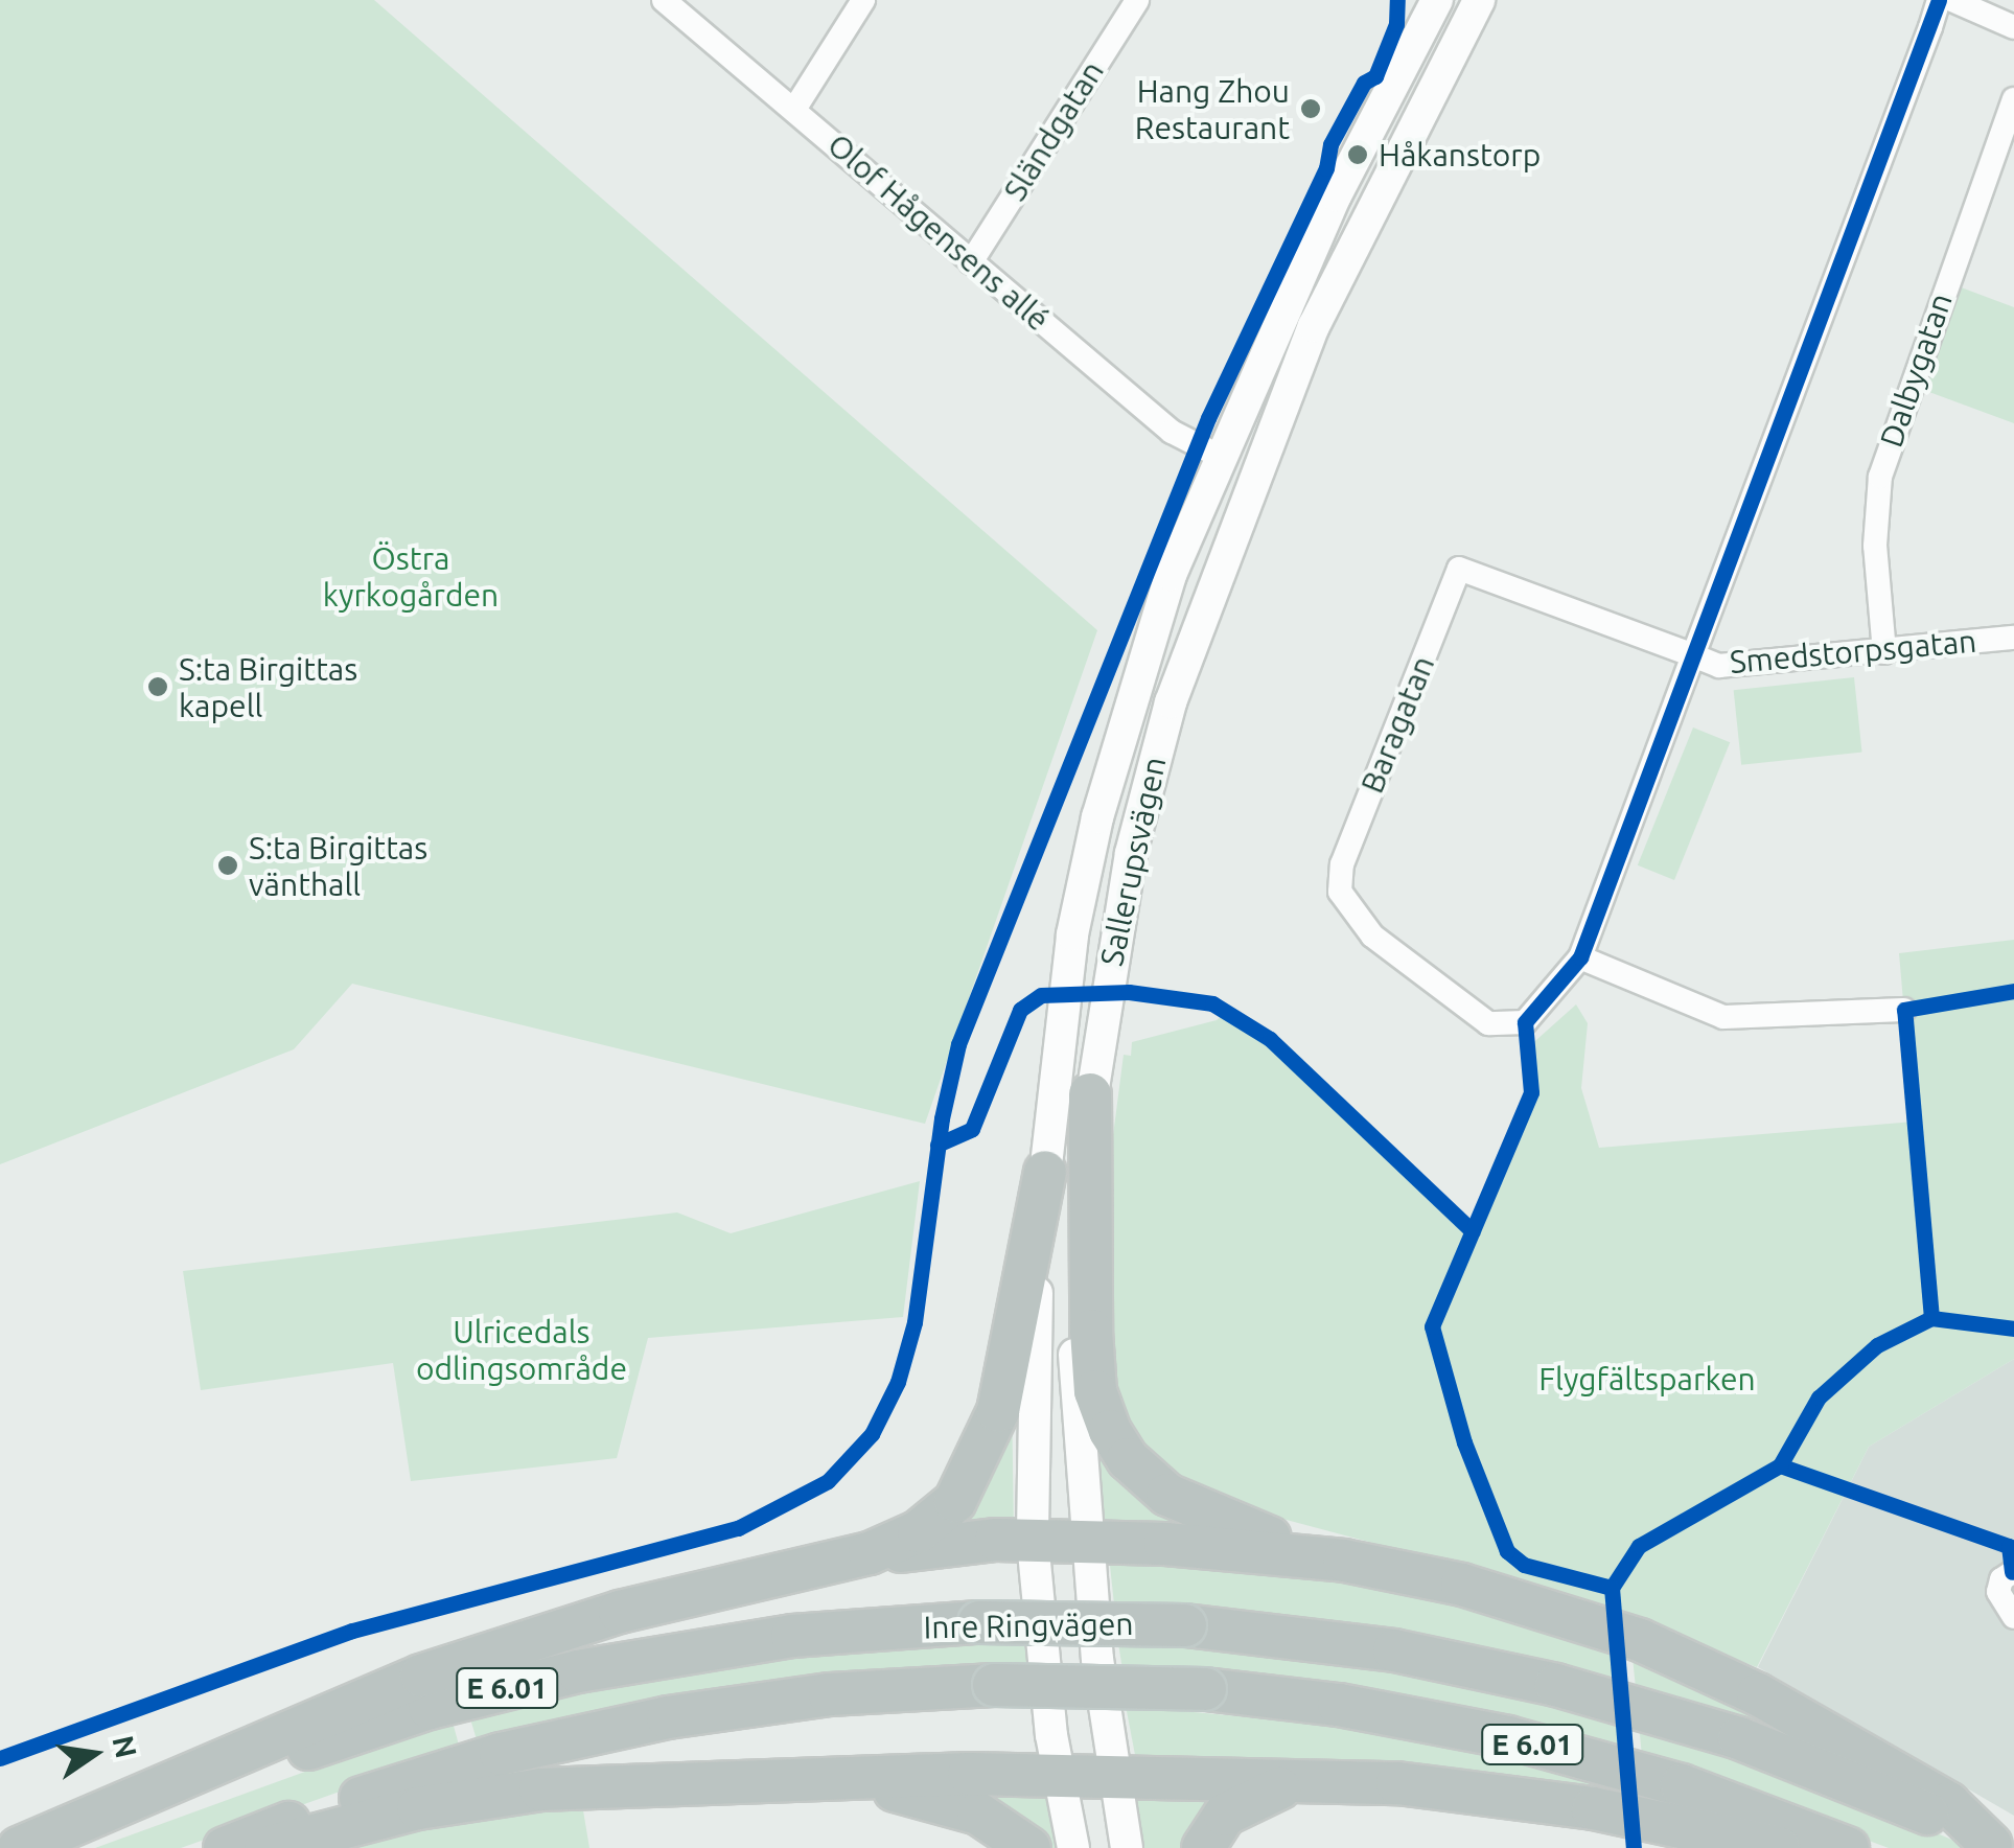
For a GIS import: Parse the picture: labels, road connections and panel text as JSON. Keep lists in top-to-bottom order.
{
  "streets": {
    "highway": ["Inre Ringvägen", "E 6.01"],
    "main road": ["Sallerupsvägen"],
    "street": [
      "Sländgatan",
      "Olof Hågensens allé",
      "Dalbygatan",
      "Smedstorpsgatan",
      "Baragatan"
    ]
  },
  "crossings": [
    ["Sländgatan", "Olof Hågensens allé"],
    ["Olof Hågensens allé", "Sallerupsvägen"],
    ["Dalbygatan", "Smedstorpsgatan"],
    ["Smedstorpsgatan", "Baragatan"]
  ],
  "parks": ["Östra kyrkogården", "Ulricedals odlingsområde", "Flygfältsparken"],
  "places": [
    "Hang Zhou Restaurant",
    "Håkanstorp",
    "S:ta Birgittas kapell",
    "S:ta Birgittas vänthall"
  ],
  "north": "right"
}
